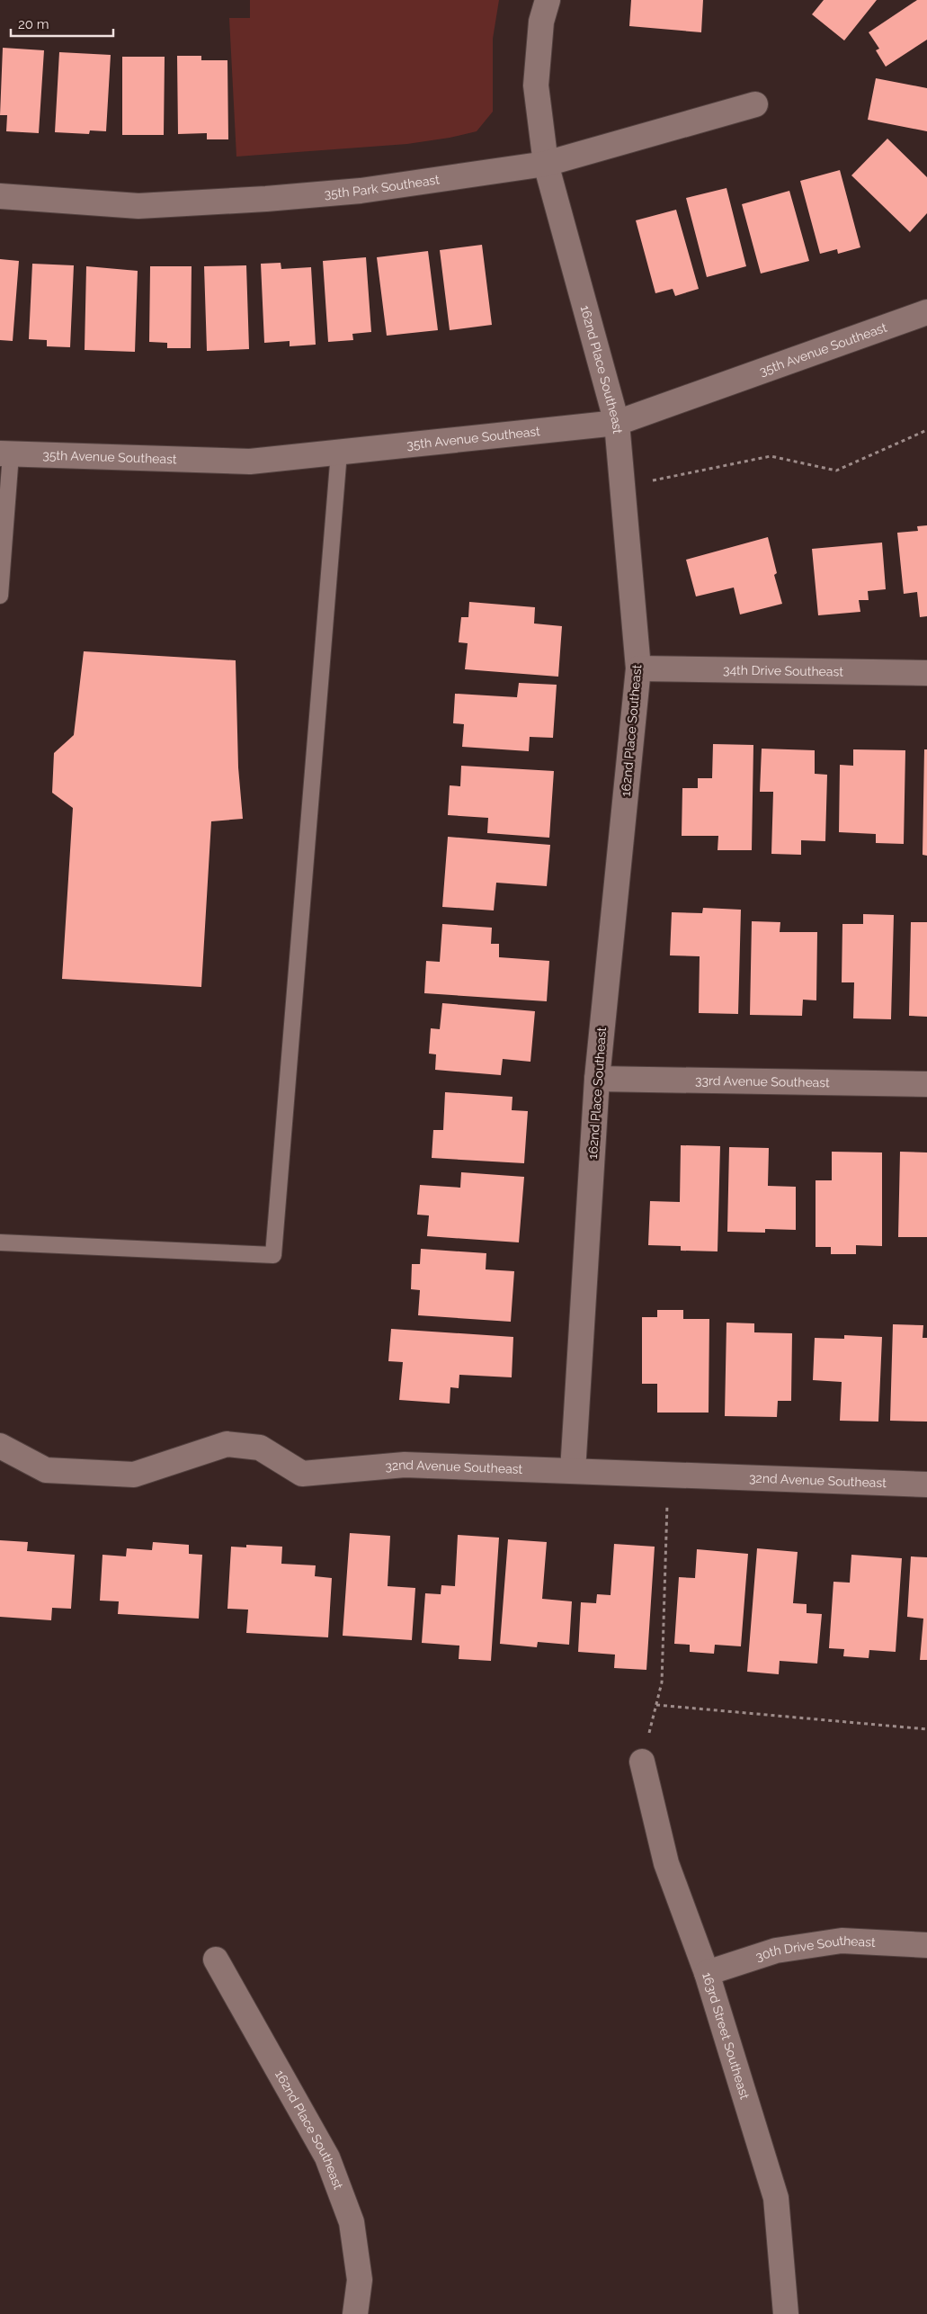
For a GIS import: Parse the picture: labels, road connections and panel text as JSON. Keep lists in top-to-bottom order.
{
  "streets": {
    "street": [
      "35th Park Southeast",
      "35th Avenue Southeast",
      "162nd Place Southeast",
      "34th Drive Southeast",
      "33rd Avenue Southeast",
      "32nd Avenue Southeast",
      "30th Drive Southeast",
      "163rd Street Southeast"
    ]
  },
  "crossings": [
    ["35th Park Southeast", "162nd Place Southeast"],
    ["35th Avenue Southeast", "162nd Place Southeast"],
    ["162nd Place Southeast", "34th Drive Southeast"],
    ["162nd Place Southeast", "33rd Avenue Southeast"],
    ["162nd Place Southeast", "32nd Avenue Southeast"],
    ["30th Drive Southeast", "163rd Street Southeast"]
  ],
  "scale_bar": "20 m"
}
